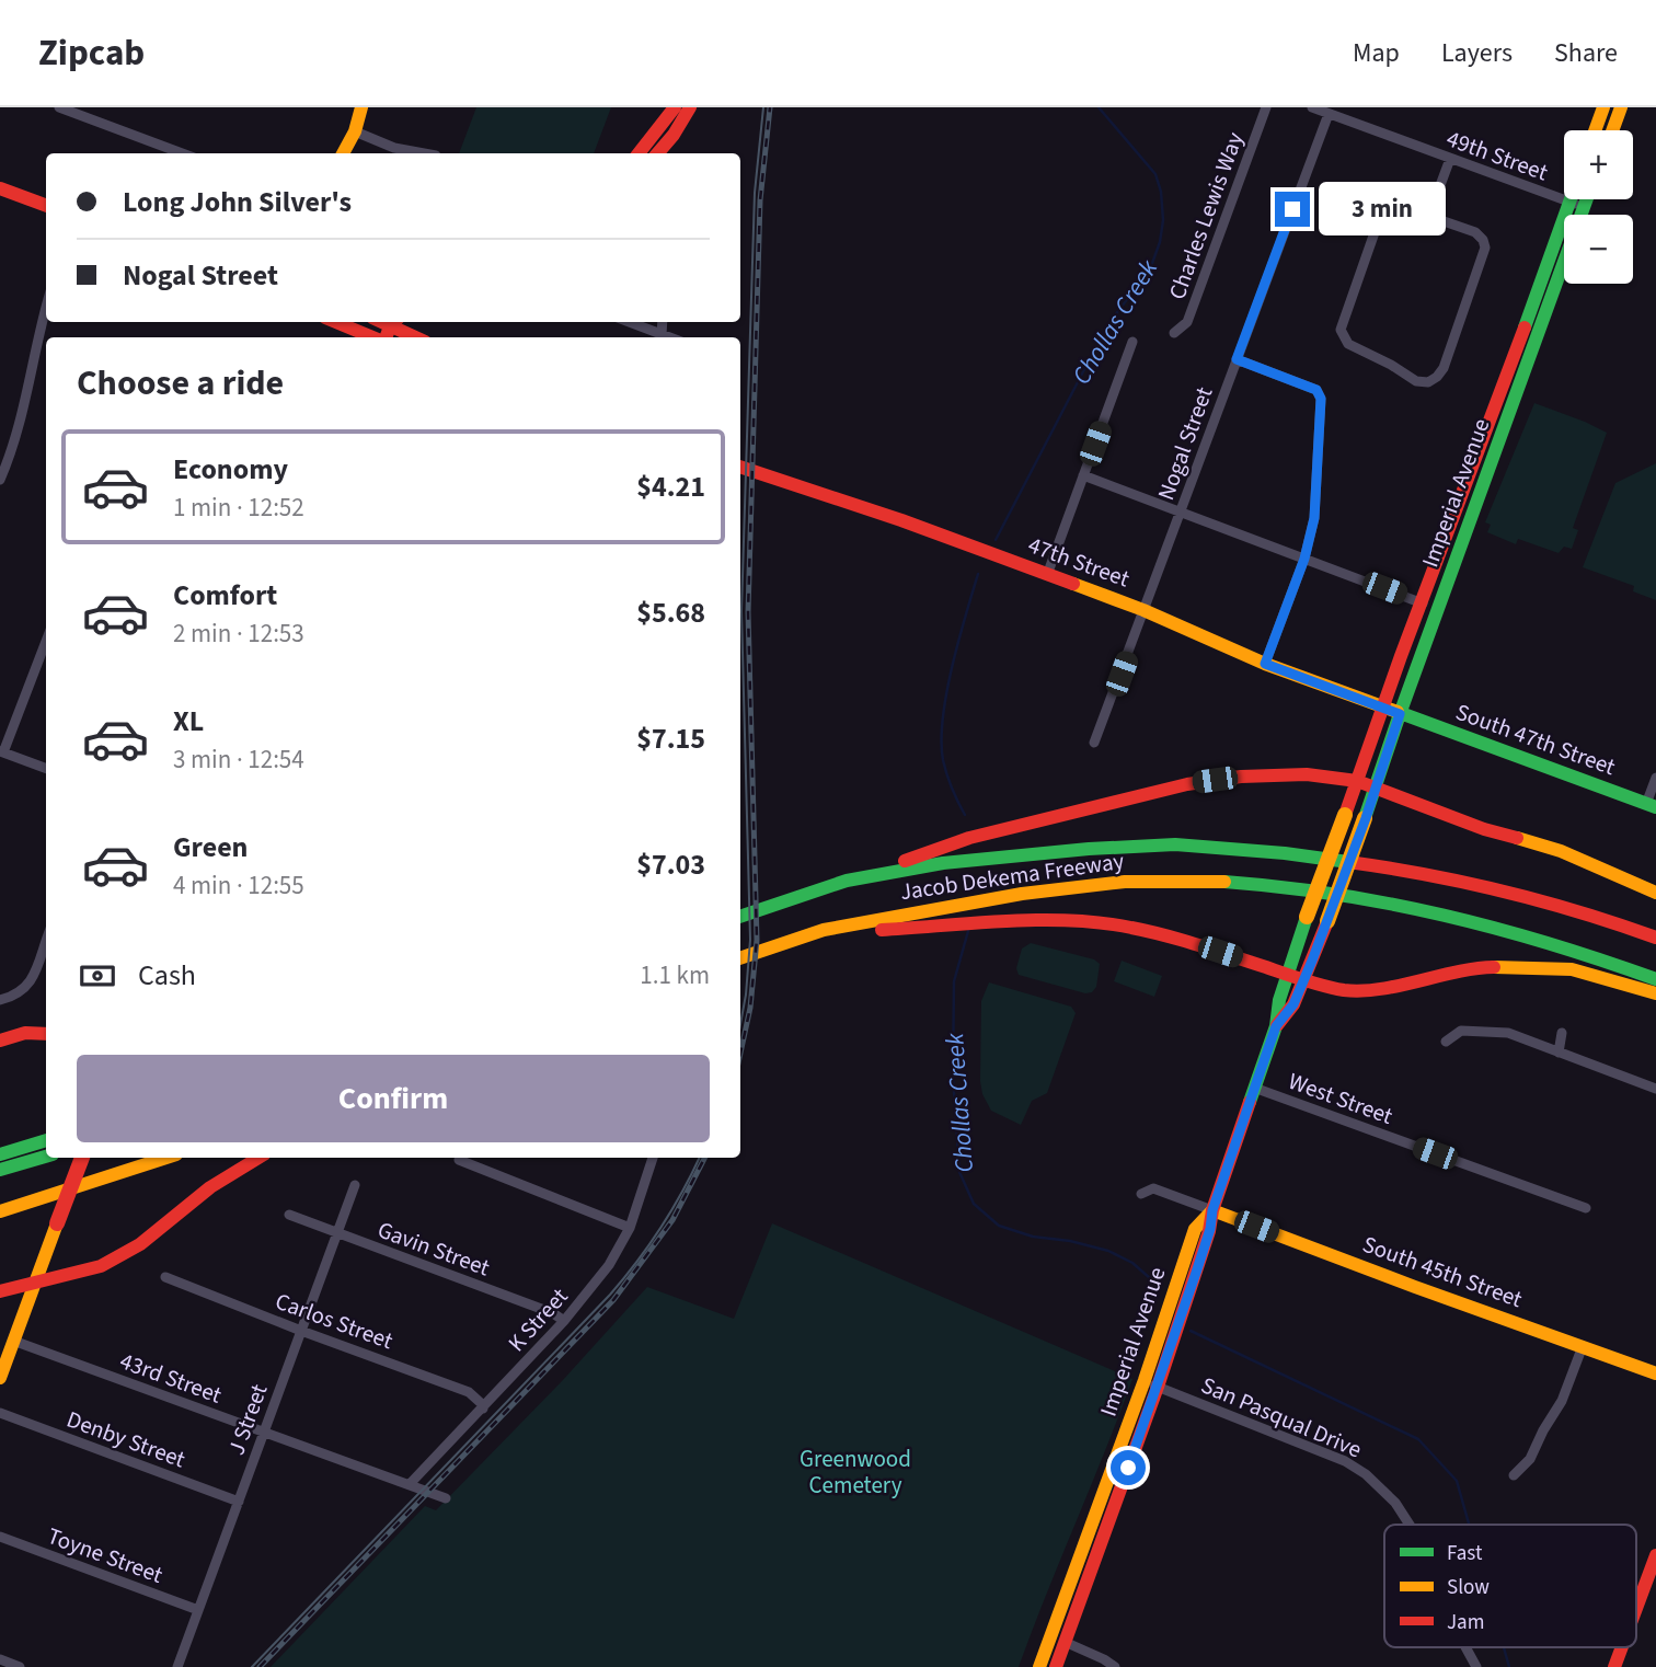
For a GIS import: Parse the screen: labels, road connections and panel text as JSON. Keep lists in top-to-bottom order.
{
  "streets": {
    "main road": [
      "Imperial Avenue",
      "47th Street",
      "South 47th Street",
      "Jacob Dekema Freeway",
      "South 45th Street"
    ],
    "street": [
      "49th Street",
      "Charles Lewis Way",
      "Nogal Street",
      "West Street",
      "Gavin Street",
      "K Street",
      "Carlos Street",
      "43rd Street",
      "San Pasqual Drive",
      "J Street",
      "Denby Street",
      "Toyne Street"
    ]
  },
  "crossings": [
    ["49th Street", "Nogal Street"],
    ["49th Street", "Imperial Avenue"],
    ["Nogal Street", "47th Street"],
    ["Imperial Avenue", "47th Street"],
    ["Imperial Avenue", "South 47th Street"],
    ["Imperial Avenue", "West Street"],
    ["Imperial Avenue", "South 45th Street"],
    ["Imperial Avenue", "San Pasqual Drive"],
    ["47th Street", "South 47th Street"],
    ["Gavin Street", "K Street"],
    ["Gavin Street", "J Street"],
    ["K Street", "Carlos Street"],
    ["K Street", "43rd Street"],
    ["Carlos Street", "J Street"],
    ["43rd Street", "J Street"],
    ["J Street", "Denby Street"],
    ["J Street", "Toyne Street"]
  ],
  "water": ["Chollas Creek"],
  "parks": ["Greenwood Cemetery"],
  "legend": ["Fast", "Slow", "Jam"],
  "page": {
    "header": "Zipcab",
    "nav": ["Map", "Layers", "Share"],
    "map_buttons": ["+", "−"],
    "banner": ["Long John Silver's", "Nogal Street"],
    "bubble": "3 min",
    "heading": "Choose a ride",
    "list": [
      {
        "name": "Economy",
        "note": "1 min · 12:52",
        "value": "$4.21"
      },
      {
        "name": "Comfort",
        "note": "2 min · 12:53",
        "value": "$5.68"
      },
      {
        "name": "XL",
        "note": "3 min · 12:54",
        "value": "$7.15"
      },
      {
        "name": "Green",
        "note": "4 min · 12:55",
        "value": "$7.03"
      }
    ],
    "pay": ["Cash", "1.1 km"],
    "buttons": "Confirm"
  }
}
